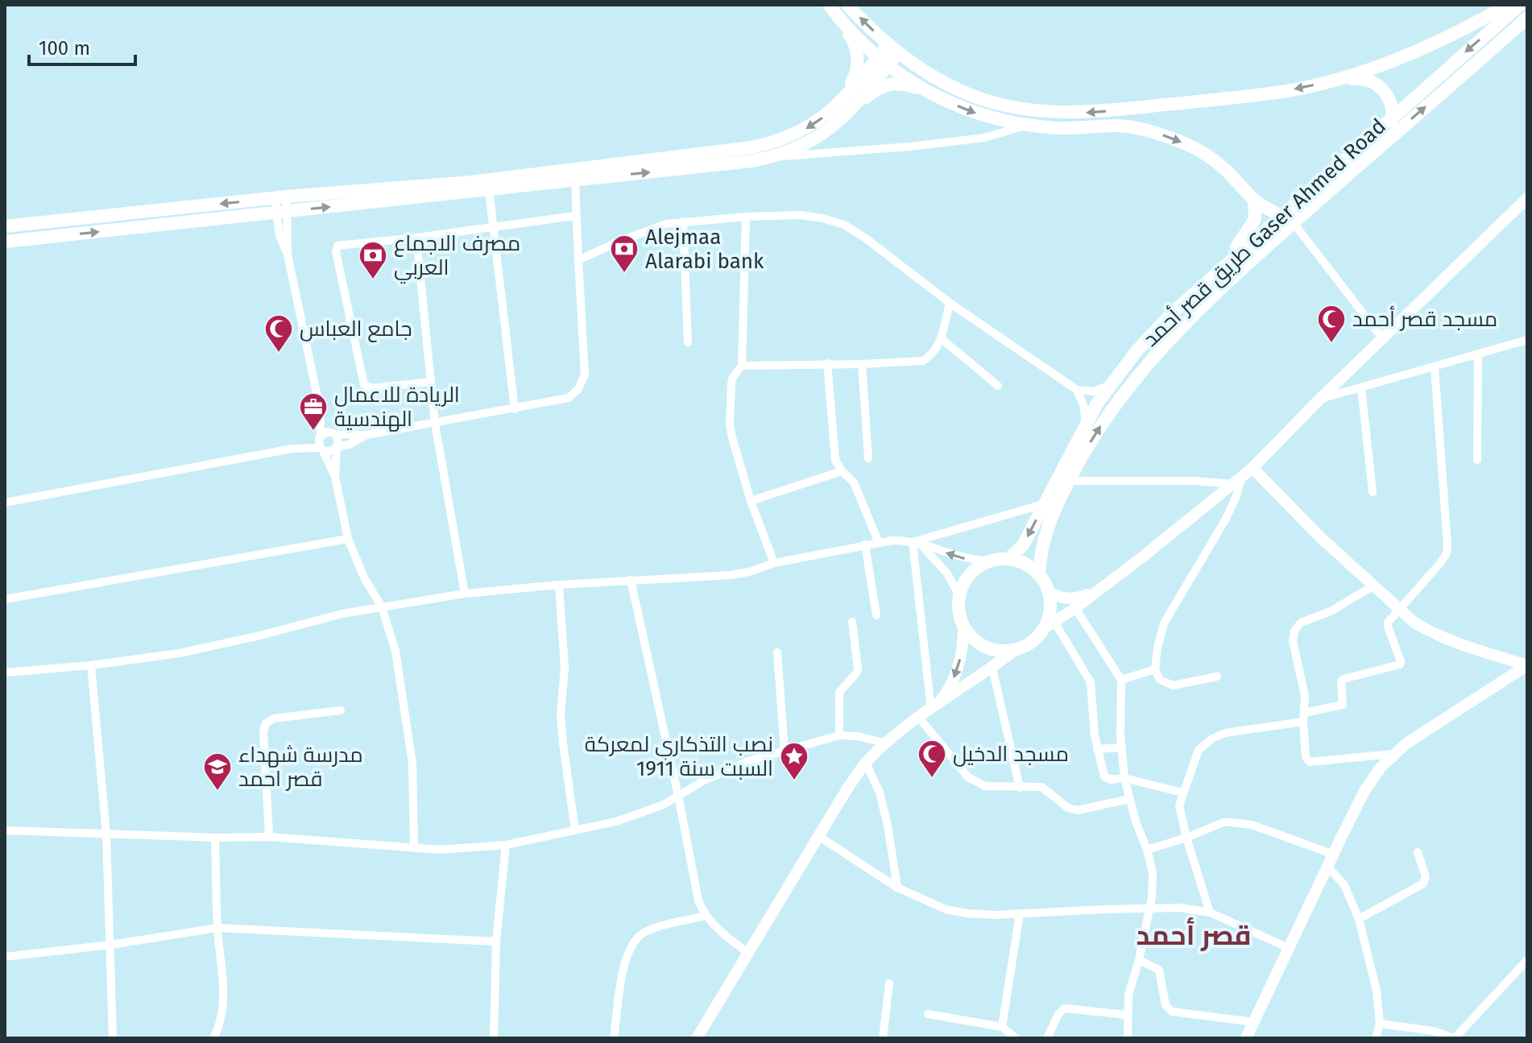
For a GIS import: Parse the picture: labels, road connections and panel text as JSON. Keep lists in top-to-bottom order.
{
  "streets": {
    "main road": ["طريق قصر أحمد Gaser Ahmed Road"]
  },
  "districts": ["قصر أحمد"],
  "places": {
    "bank": ["Alejmaa Alarabi bank", "مصرف الاجماع العربي"],
    "mosque": ["مسجد قصر أحمد", "جامع العباس", "مسجد الدخيل"],
    "office": ["الريادة للاعمال الهندسية"],
    "place": ["نصب التذكاري لمعركة السبت سنة 1911"],
    "school or university": ["مدرسة شهداء قصر احمد"]
  },
  "scale_bar": "100 m"
}
